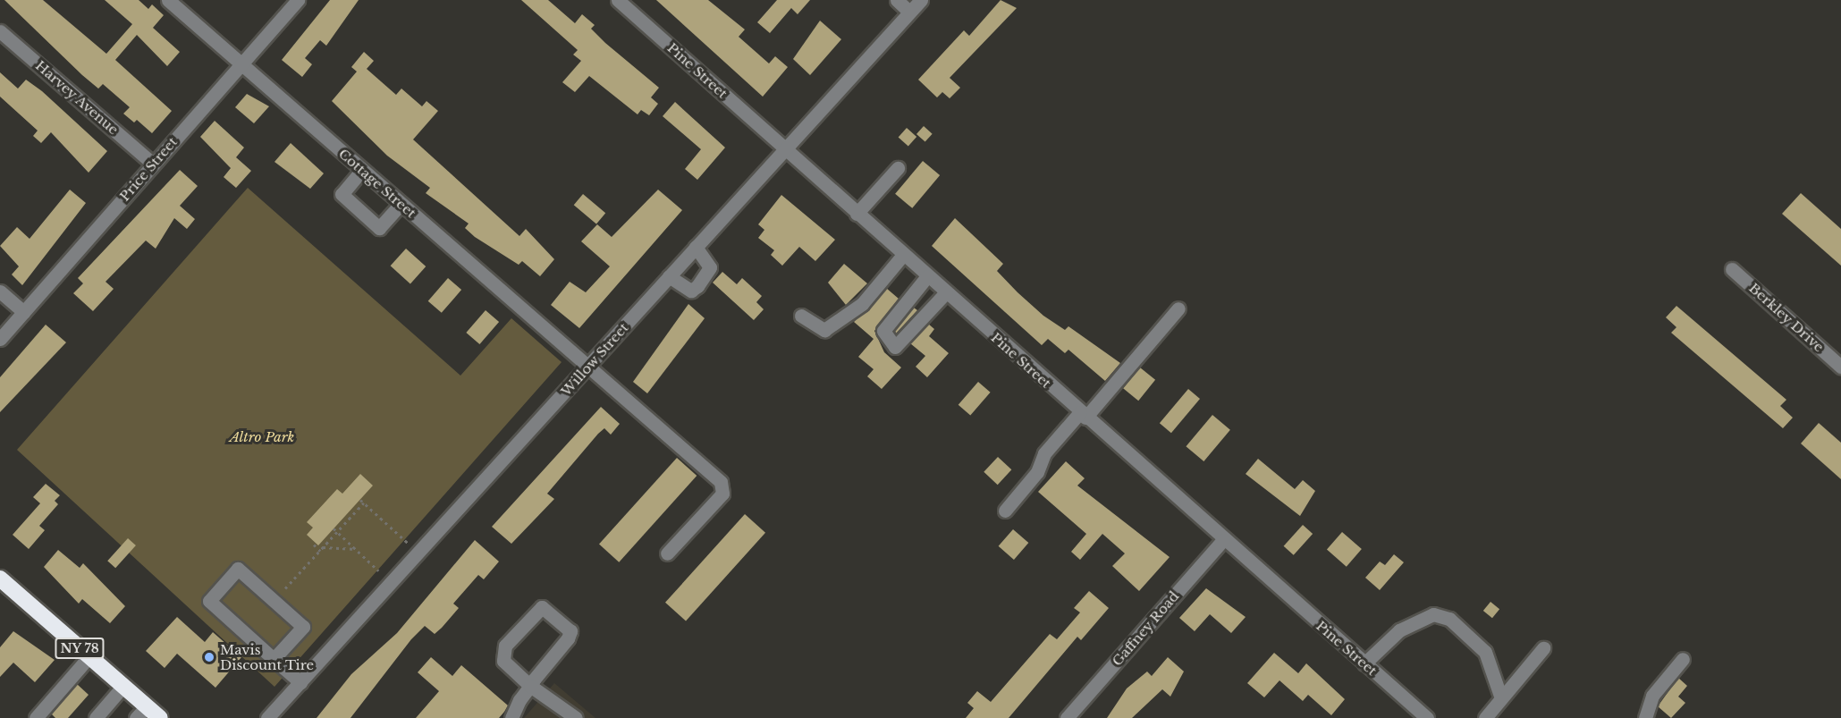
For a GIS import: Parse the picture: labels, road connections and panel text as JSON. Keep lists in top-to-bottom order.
{
  "streets": {
    "highway": ["NY 78"],
    "street": [
      "Pine Street",
      "Harvey Avenue",
      "Price Street",
      "Cottage Street",
      "Berkley Drive",
      "Willow Street",
      "Gaffney Road"
    ]
  },
  "crossings": [
    ["Pine Street", "Willow Street"],
    ["Pine Street", "Gaffney Road"],
    ["Harvey Avenue", "Price Street"],
    ["Price Street", "Cottage Street"],
    ["Cottage Street", "Willow Street"]
  ],
  "parks": ["Altro Park"],
  "places": ["Mavis Discount Tire"]
}
